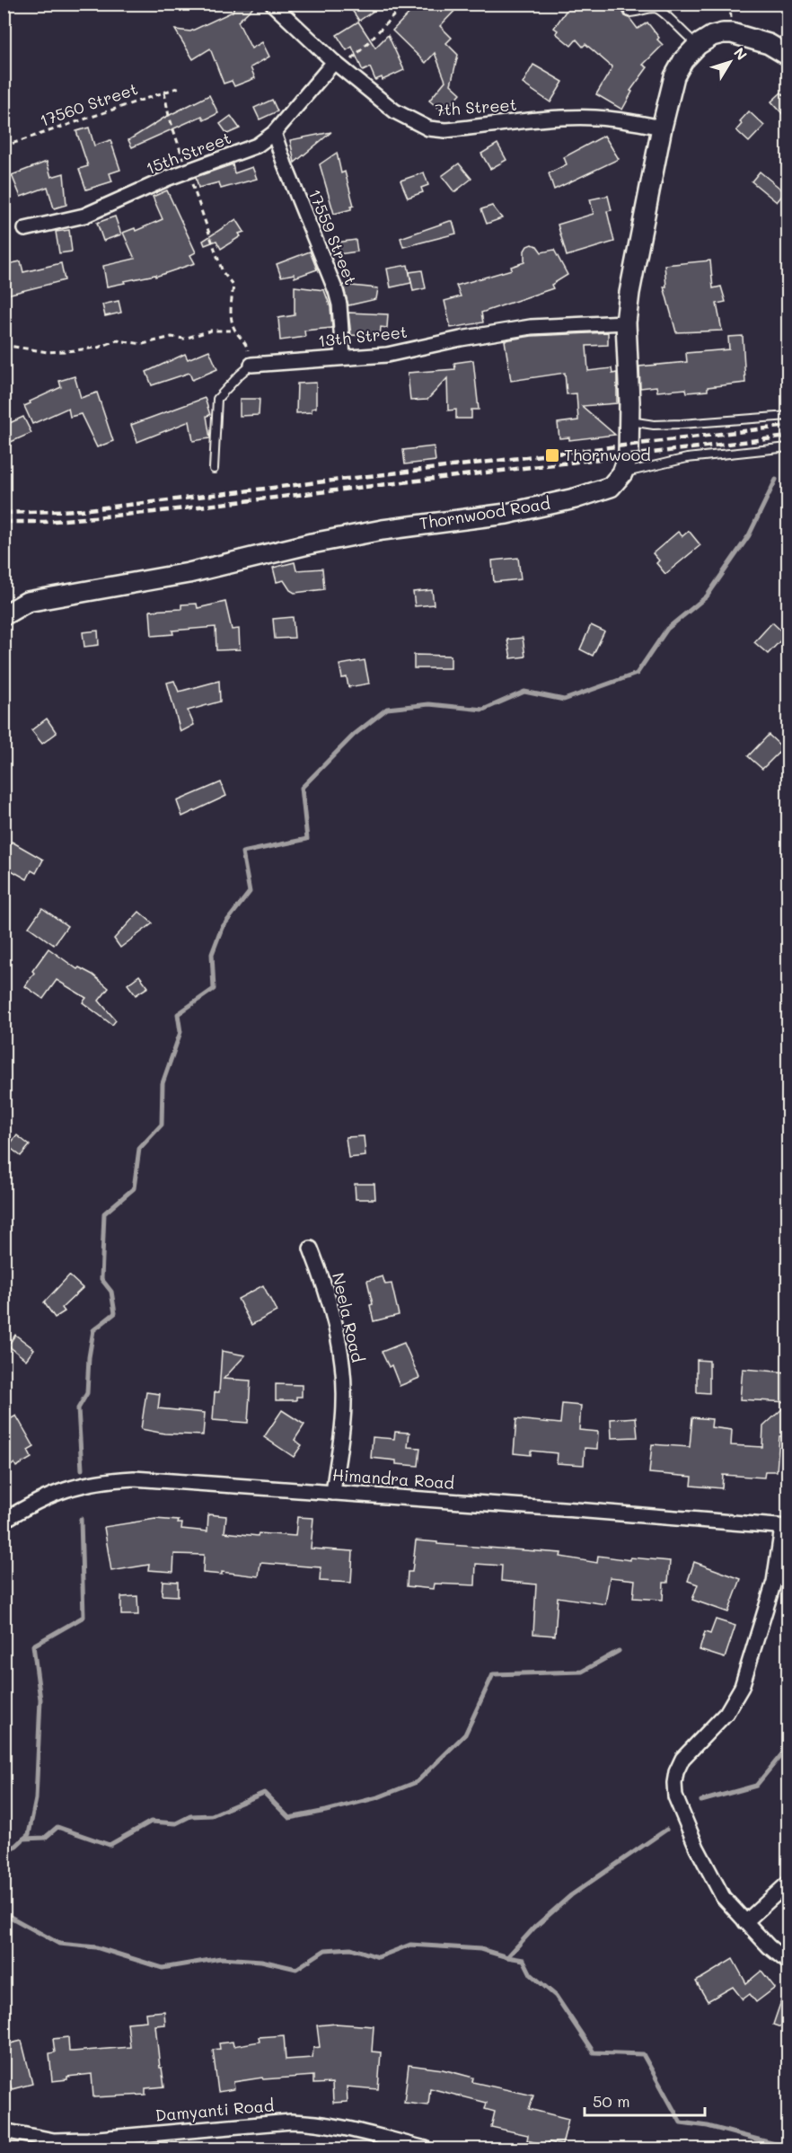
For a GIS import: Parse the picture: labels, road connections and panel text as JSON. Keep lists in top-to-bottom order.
{
  "streets": {
    "street": [
      "7th Street",
      "15th Street",
      "17559 Street",
      "13th Street",
      "Thornwood Road",
      "Neela Road",
      "Himandra Road",
      "Damyanti Road"
    ],
    "path": ["17560 Street"]
  },
  "crossings": [
    ["7th Street", "15th Street"],
    ["15th Street", "17559 Street"],
    ["17559 Street", "13th Street"],
    ["Neela Road", "Himandra Road"]
  ],
  "places": {
    "transit": ["Thornwood"]
  },
  "scale_bar": "50 m",
  "north": "top right"
}
